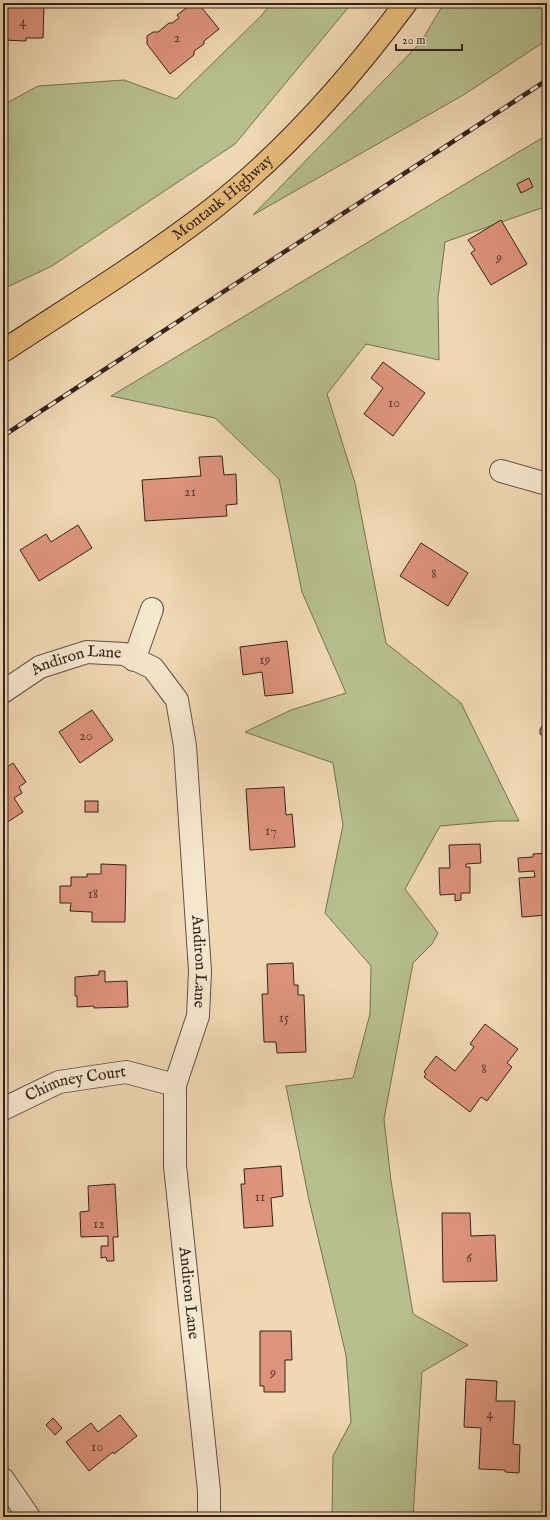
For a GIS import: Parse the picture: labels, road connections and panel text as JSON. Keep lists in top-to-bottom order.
{
  "streets": {
    "main road": ["Montauk Highway"],
    "street": ["Andiron Lane", "Chimney Court"]
  },
  "crossings": [
    ["Andiron Lane", "Chimney Court"]
  ],
  "house_numbers": [
    "4",
    "2",
    "9",
    "10",
    "21",
    "8",
    "19",
    "20",
    "17",
    "18",
    "15",
    "8",
    "11",
    "12",
    "6",
    "9",
    "4",
    "10"
  ],
  "scale_bar": "20 m"
}
